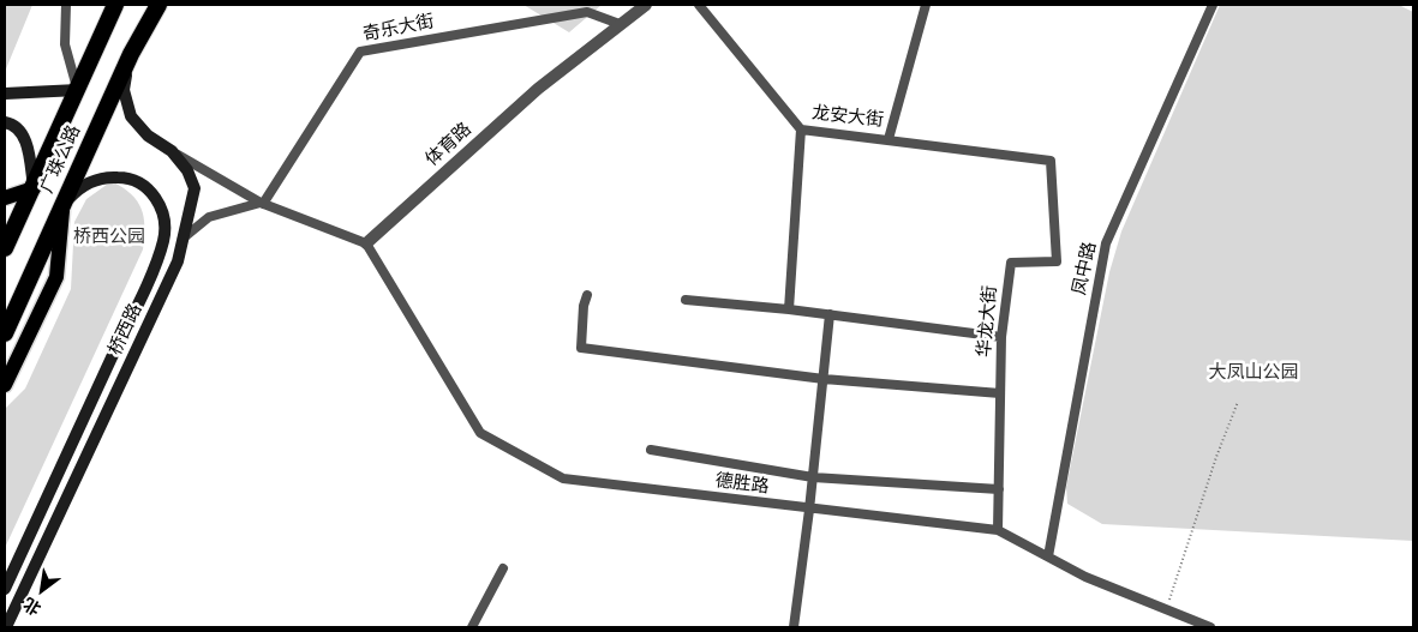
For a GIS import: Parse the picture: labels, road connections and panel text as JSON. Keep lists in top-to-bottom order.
{
  "streets": {
    "highway": ["广珠公路"],
    "main road": ["桥西路"],
    "street": [
      "奇乐大街",
      "龙安大街",
      "体育路",
      "凤中路",
      "华龙大街",
      "德胜路"
    ]
  },
  "crossings": [
    ["奇乐大街", "体育路"],
    ["龙安大街", "华龙大街"],
    ["体育路", "德胜路"],
    ["广珠公路", "桥西路"],
    ["凤中路", "德胜路"],
    ["华龙大街", "德胜路"]
  ],
  "parks": ["桥西公园", "大凤山公园"],
  "north": "bottom left"
}
